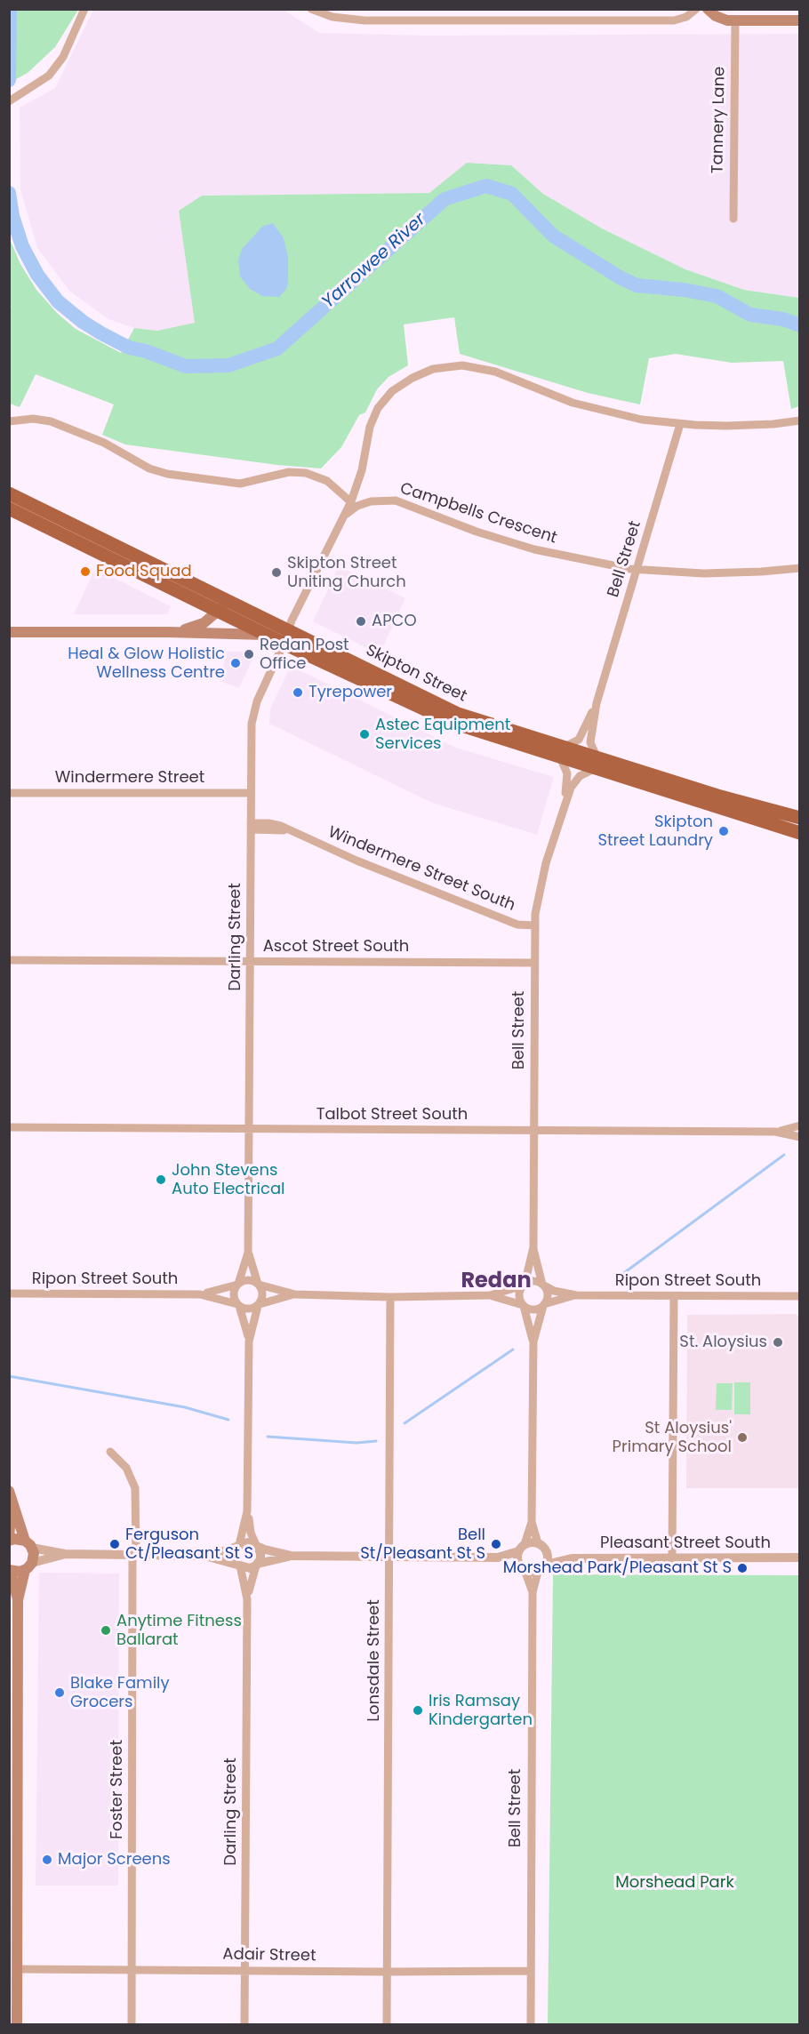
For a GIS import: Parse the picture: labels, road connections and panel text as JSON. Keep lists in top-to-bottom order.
{
  "streets": {
    "highway": ["Skipton Street"],
    "street": [
      "Tannery Lane",
      "Campbells Crescent",
      "Bell Street",
      "Windermere Street",
      "Windermere Street South",
      "Darling Street",
      "Ascot Street South",
      "Talbot Street South",
      "Ripon Street South",
      "Pleasant Street South",
      "Lonsdale Street",
      "Foster Street",
      "Adair Street"
    ]
  },
  "crossings": [
    ["Campbells Crescent", "Bell Street"],
    ["Campbells Crescent", "Darling Street"],
    ["Bell Street", "Skipton Street"],
    ["Bell Street", "Windermere Street South"],
    ["Bell Street", "Darling Street"],
    ["Bell Street", "Ascot Street South"],
    ["Bell Street", "Talbot Street South"],
    ["Bell Street", "Ripon Street South"],
    ["Bell Street", "Pleasant Street South"],
    ["Bell Street", "Adair Street"],
    ["Skipton Street", "Darling Street"],
    ["Windermere Street", "Darling Street"],
    ["Windermere Street South", "Darling Street"],
    ["Darling Street", "Ascot Street South"],
    ["Darling Street", "Talbot Street South"],
    ["Darling Street", "Ripon Street South"],
    ["Darling Street", "Adair Street"],
    ["Lonsdale Street", "Adair Street"],
    ["Foster Street", "Adair Street"]
  ],
  "districts": ["Redan"],
  "water": ["Yarrowee River"],
  "parks": ["Morshead Park"],
  "places": [
    "Food Squad",
    "Skipton Street Uniting Church",
    "APCO",
    "Redan Post Office",
    "Heal & Glow Holistic Wellness Centre",
    "Tyrepower",
    "Astec Equipment Services",
    "Skipton Street Laundry",
    "John Stevens Auto Electrical",
    "St. Aloysius",
    "St Aloysius' Primary School",
    "Ferguson Ct/Pleasant St S",
    "Bell St/Pleasant St S",
    "Morshead Park/Pleasant St S",
    "Anytime Fitness Ballarat",
    "Blake Family Grocers",
    "Iris Ramsay Kindergarten",
    "Major Screens"
  ]
}
